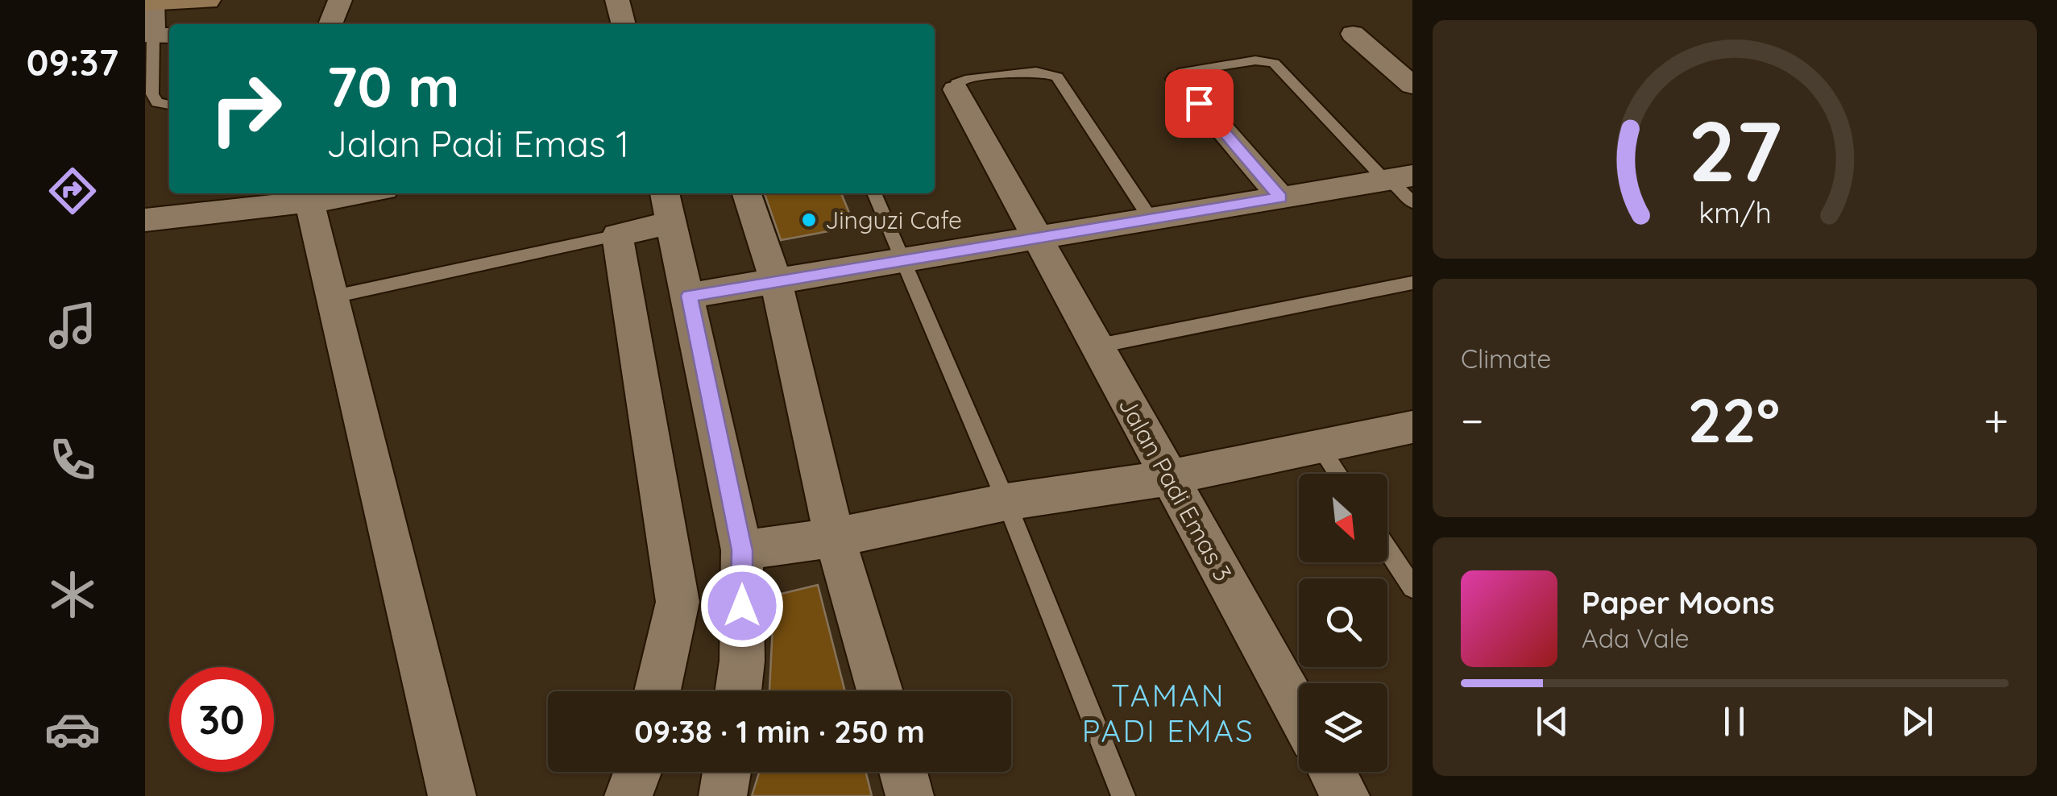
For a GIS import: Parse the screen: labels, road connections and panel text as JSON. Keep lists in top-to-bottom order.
{
  "streets": {
    "street": ["Jalan Padi Emas 3"]
  },
  "districts": ["TAMAN PADI EMAS"],
  "places": ["Jinguzi Cafe"],
  "north": "bottom right",
  "page": {
    "tabs": "09:37",
    "turn": ["70 m", "Jalan Padi Emas 1"],
    "tile": "Climate",
    "heat": ["−", "22°", "+"],
    "song": ["Paper Moons", "Ada Vale"],
    "limit": "30",
    "trip": "09:38 · 1 min · 250 m",
    "gauge": ["27", "km/h"]
  }
}
